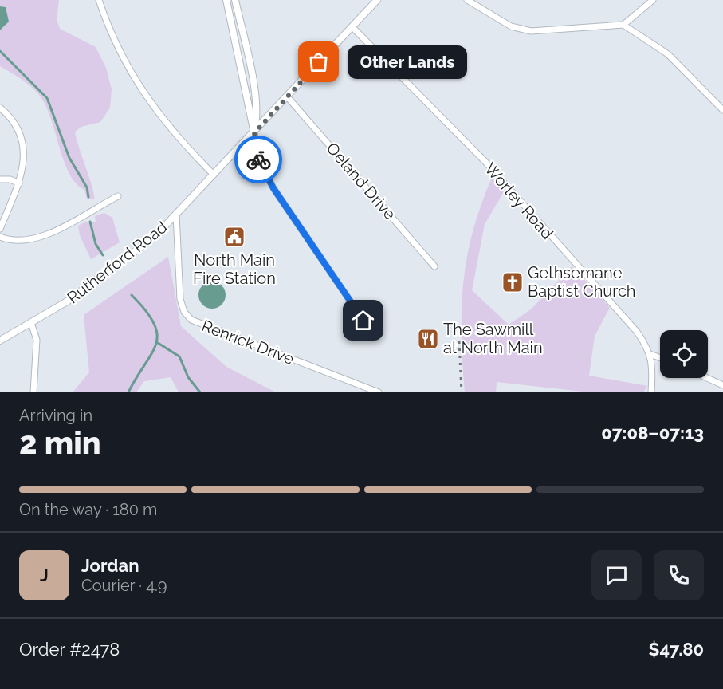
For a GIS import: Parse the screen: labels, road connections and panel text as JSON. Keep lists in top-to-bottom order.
{
  "streets": {
    "street": [
      "Oeland Drive",
      "Worley Road",
      "Rutherford Road",
      "Renrick Drive"
    ]
  },
  "crossings": [
    ["Oeland Drive", "Rutherford Road"],
    ["Worley Road", "Rutherford Road"],
    ["Rutherford Road", "Renrick Drive"]
  ],
  "places": {
    "other": ["Other Lands"],
    "public building": ["North Main Fire Station"],
    "church": ["Gethsemane Baptist Church"],
    "restaurant": ["The Sawmill at North Main"]
  },
  "page": {
    "bubble": "Other Lands",
    "heading": ["2 min", "Arriving in", "07:08–07:13"],
    "panel": [
      "Jordan",
      "Courier · 4.9",
      "Order #2478",
      "$47.80"
    ],
    "bar": "On the way · 180 m",
    "round": "J"
  }
}
